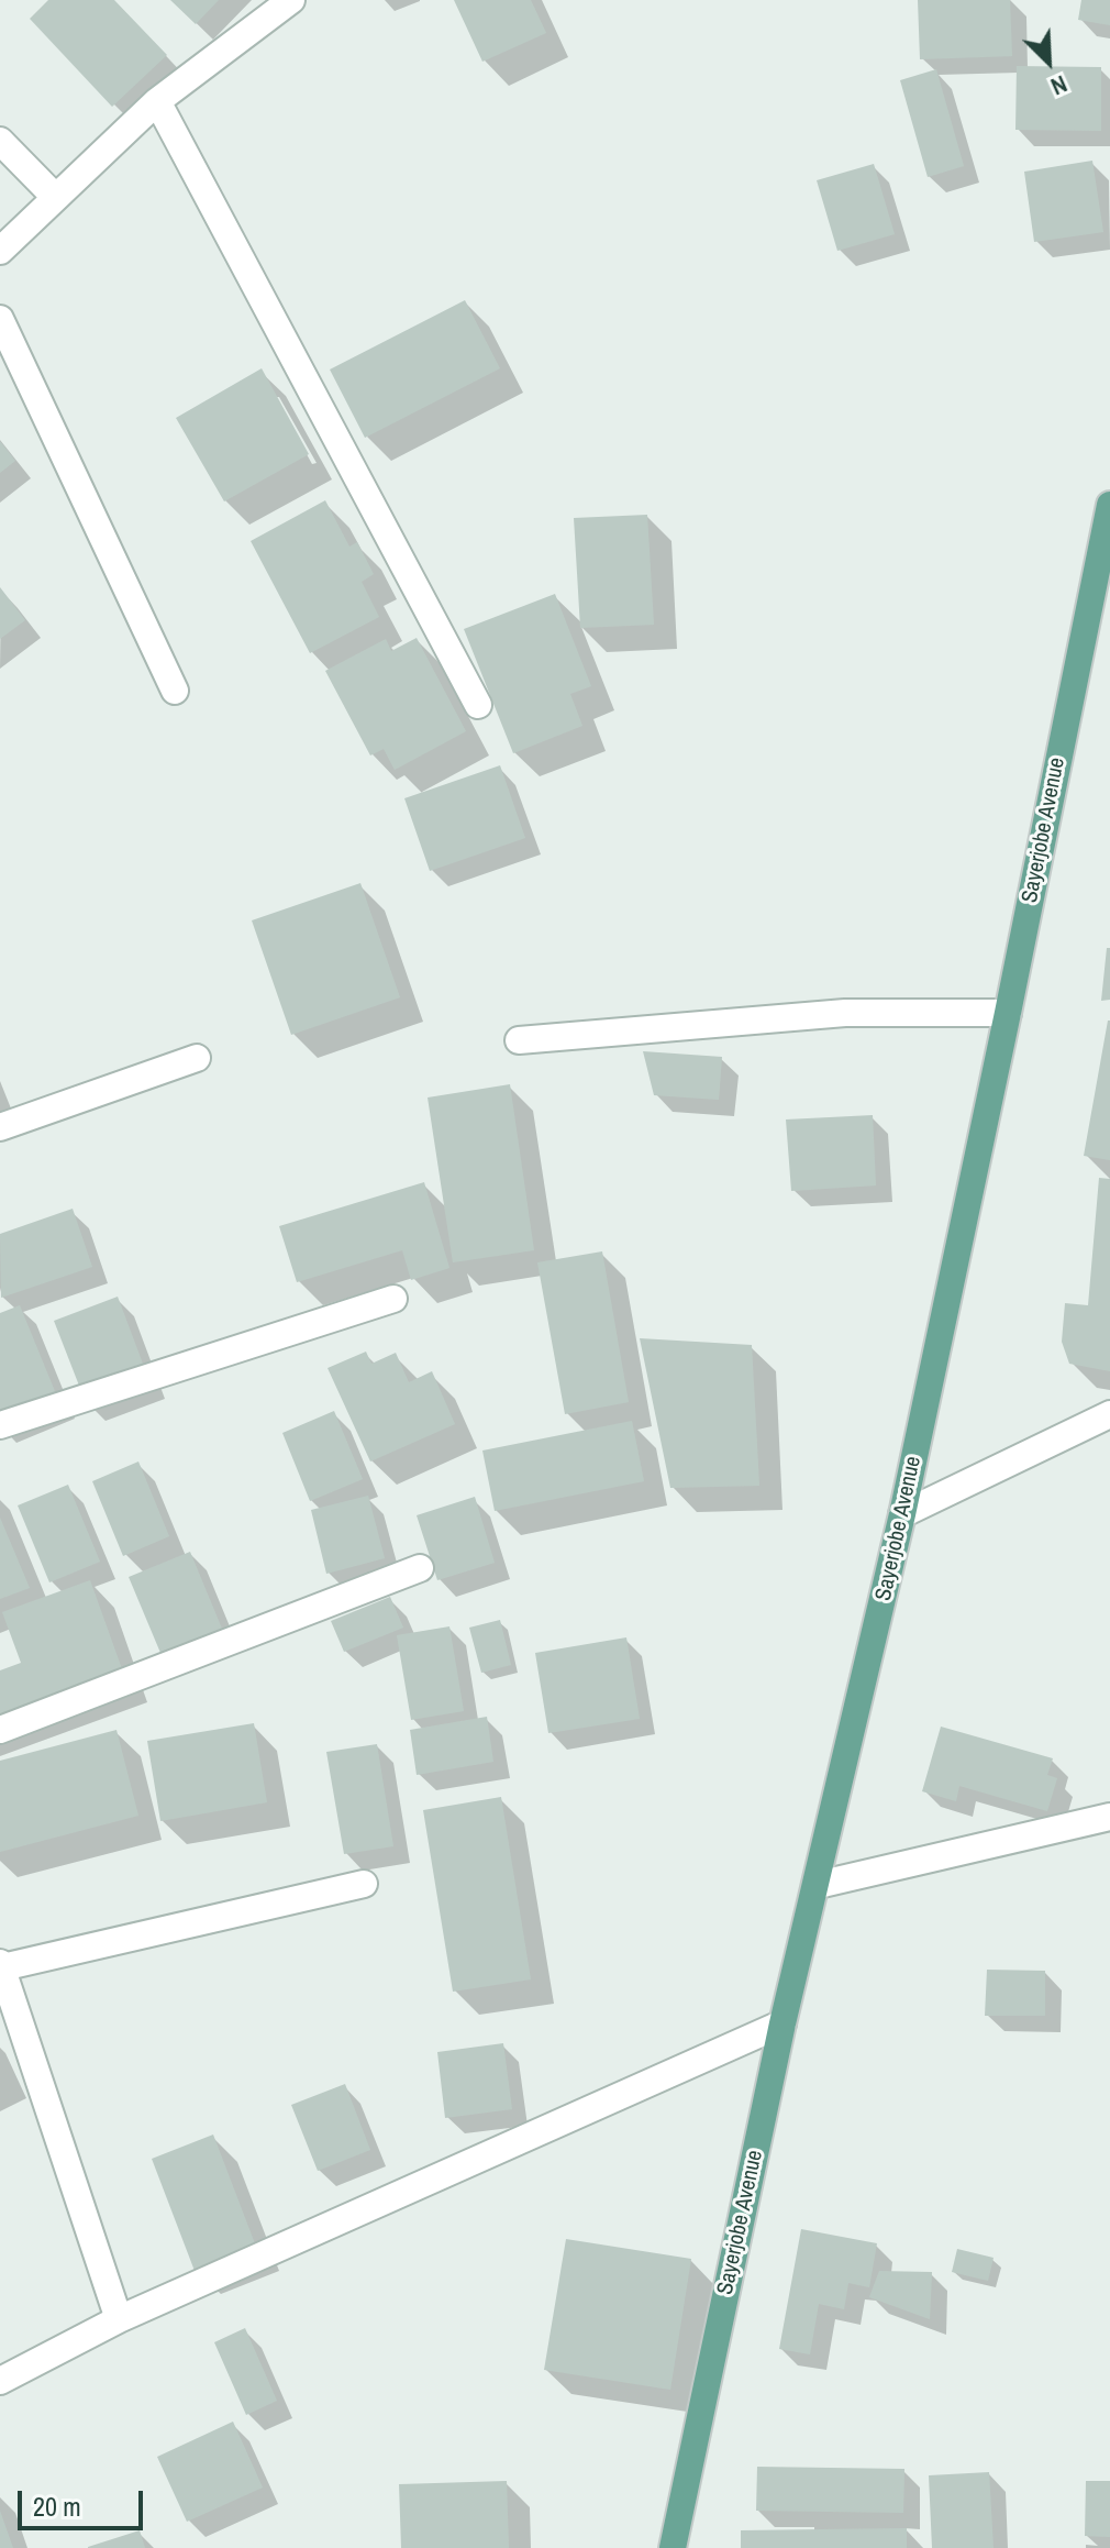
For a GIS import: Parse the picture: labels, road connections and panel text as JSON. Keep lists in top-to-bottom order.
{
  "streets": {
    "main road": ["Sayerjobe Avenue"]
  },
  "scale_bar": "20 m",
  "north": "bottom right"
}
